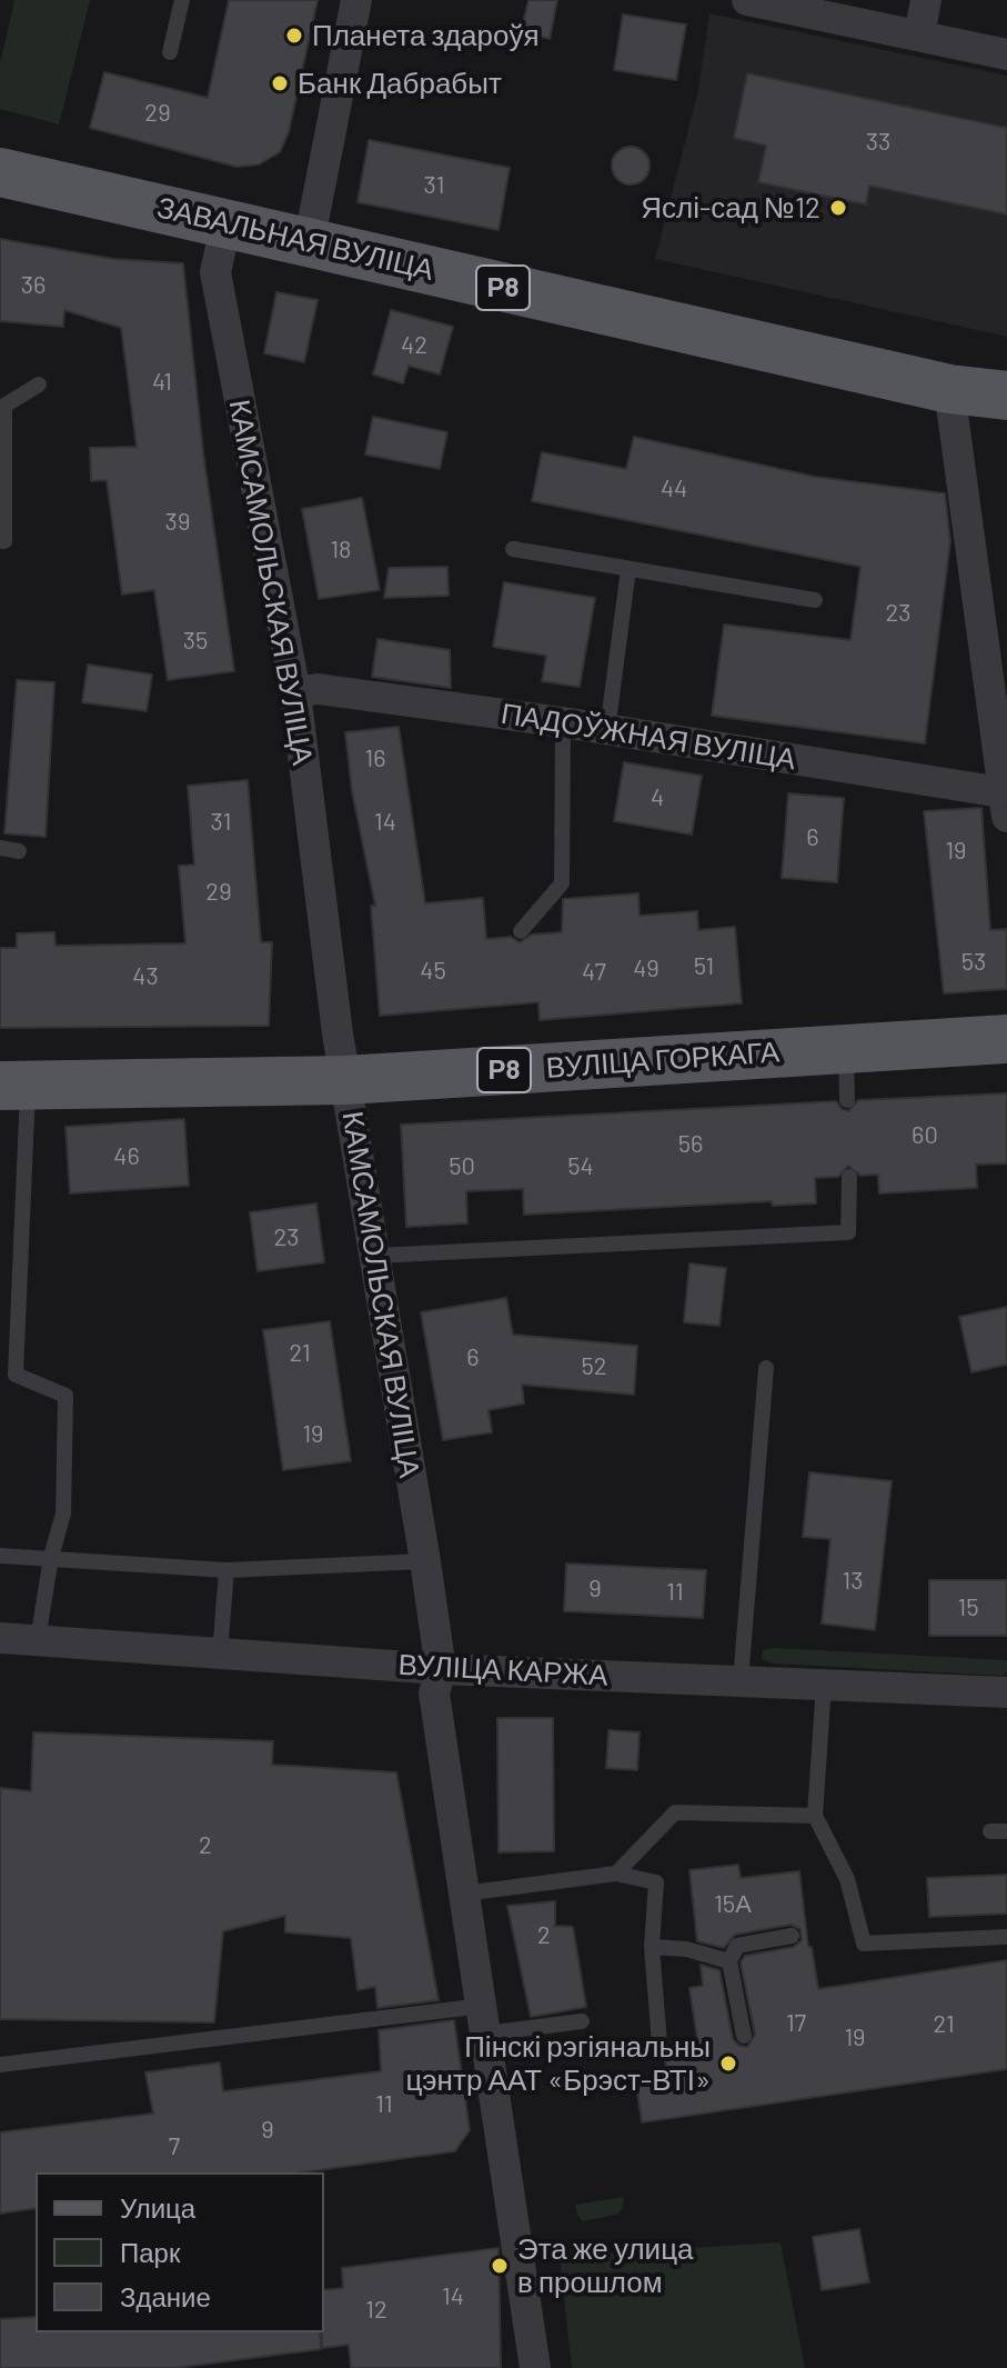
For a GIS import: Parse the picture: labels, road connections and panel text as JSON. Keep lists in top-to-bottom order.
{
  "streets": {
    "main road": ["ЗАВАЛЬНАЯ ВУЛІЦА", "Р8", "ВУЛІЦА ГОРКАГА"],
    "street": ["КАМСАМОЛЬСКАЯ ВУЛІЦА", "ПАДОЎЖНАЯ ВУЛІЦА", "ВУЛІЦА КАРЖА"]
  },
  "crossings": [
    ["ЗАВАЛЬНАЯ ВУЛІЦА", "КАМСАМОЛЬСКАЯ ВУЛІЦА"],
    ["КАМСАМОЛЬСКАЯ ВУЛІЦА", "ПАДОЎЖНАЯ ВУЛІЦА"],
    ["КАМСАМОЛЬСКАЯ ВУЛІЦА", "ВУЛІЦА ГОРКАГА"],
    ["КАМСАМОЛЬСКАЯ ВУЛІЦА", "ВУЛІЦА КАРЖА"]
  ],
  "places": [
    "Планета здароўя",
    "Банк Дабрабыт",
    "Яслі-сад №12",
    "Пінскі рэгіянальны цэнтр ААТ «Брэст-ВТІ»",
    "Эта же улица в прошлом"
  ],
  "house_numbers": [
    "29",
    "33",
    "31",
    "36",
    "42",
    "41",
    "44",
    "39",
    "18",
    "23",
    "35",
    "16",
    "4",
    "31",
    "14",
    "6",
    "19",
    "29",
    "53",
    "51",
    "49",
    "45",
    "47",
    "43",
    "60",
    "56",
    "46",
    "50",
    "54",
    "23",
    "21",
    "6",
    "52",
    "19",
    "13",
    "9",
    "11",
    "15",
    "2",
    "15А",
    "2",
    "17",
    "21",
    "19",
    "11",
    "9",
    "7",
    "14",
    "12"
  ],
  "legend": ["Улица", "Парк", "Здание"]
}
